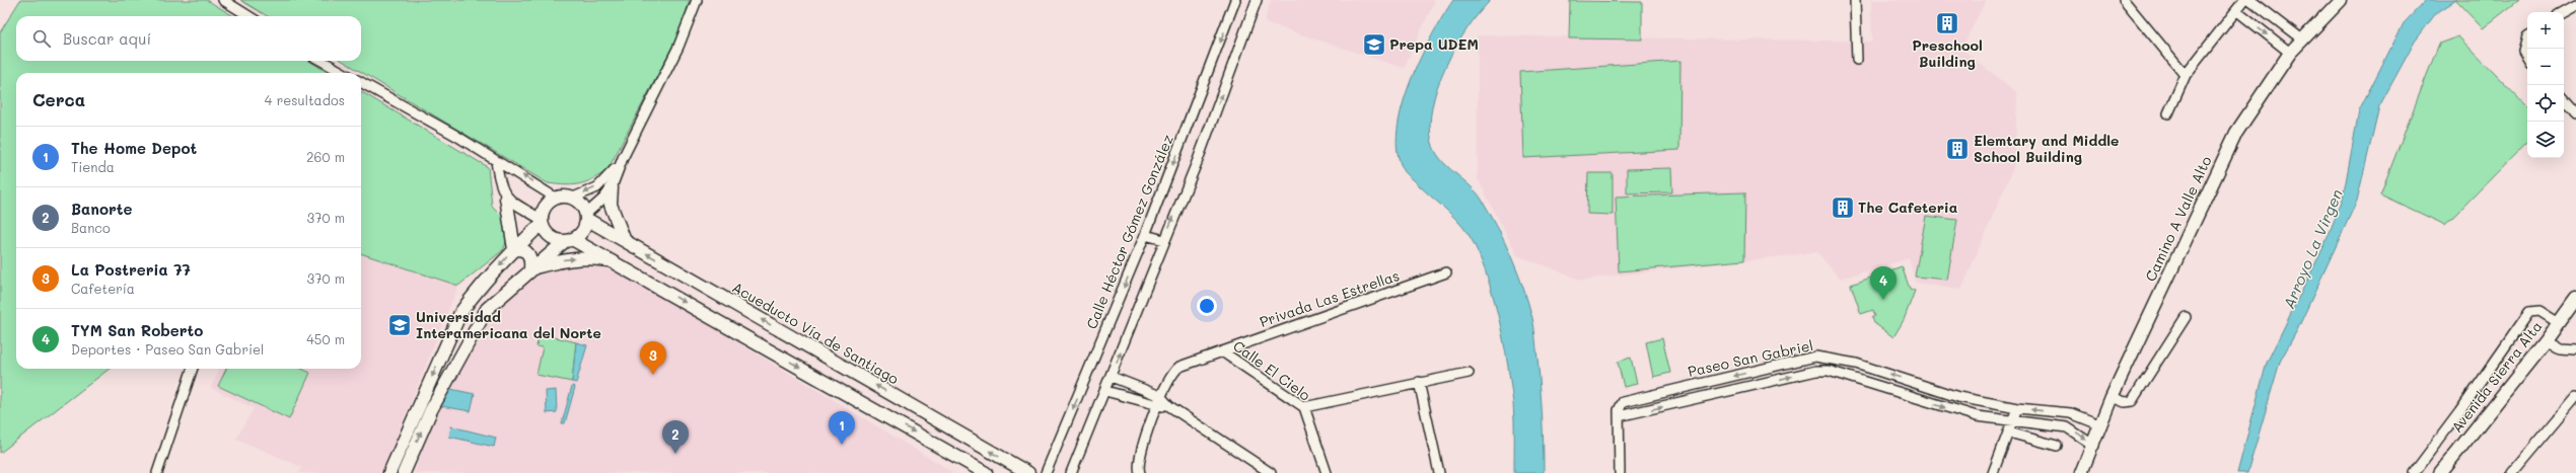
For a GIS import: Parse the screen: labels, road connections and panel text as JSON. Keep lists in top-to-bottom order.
{
  "streets": {
    "street": [
      "Camino A Valle Alto",
      "Calle Héctor Gómez González",
      "Privada Las Estrellas",
      "Acueducto Vía de Santiago",
      "Paseo San Gabriel",
      "Calle El Cielo",
      "Avenida Sierra Alta"
    ]
  },
  "crossings": [
    ["Camino A Valle Alto", "Paseo San Gabriel"],
    ["Privada Las Estrellas", "Calle El Cielo"]
  ],
  "water": ["Arroyo La Virgen"],
  "places": {
    "building": ["Preschool Building", "Elemtary and Middle School Building", "The Cafeteria"],
    "school or university": ["Prepa UDEM", "Universidad Interamericana del Norte"]
  },
  "page": {
    "map_buttons": ["+", "−"],
    "search": "Buscar aquí",
    "heading": ["Cerca", "4 resultados"],
    "list": [
      {
        "mark": "1",
        "name": "The Home Depot",
        "note": "Tienda",
        "value": "260 m"
      },
      {
        "mark": "2",
        "name": "Banorte",
        "note": "Banco",
        "value": "370 m"
      },
      {
        "mark": "3",
        "name": "La Postreria 77",
        "note": "Cafetería",
        "value": "370 m"
      },
      {
        "mark": "4",
        "name": "TYM San Roberto",
        "note": "Deportes · Paseo San Gabriel",
        "value": "450 m"
      }
    ],
    "pins": [
      "4",
      "3",
      "1",
      "2"
    ]
  }
}
